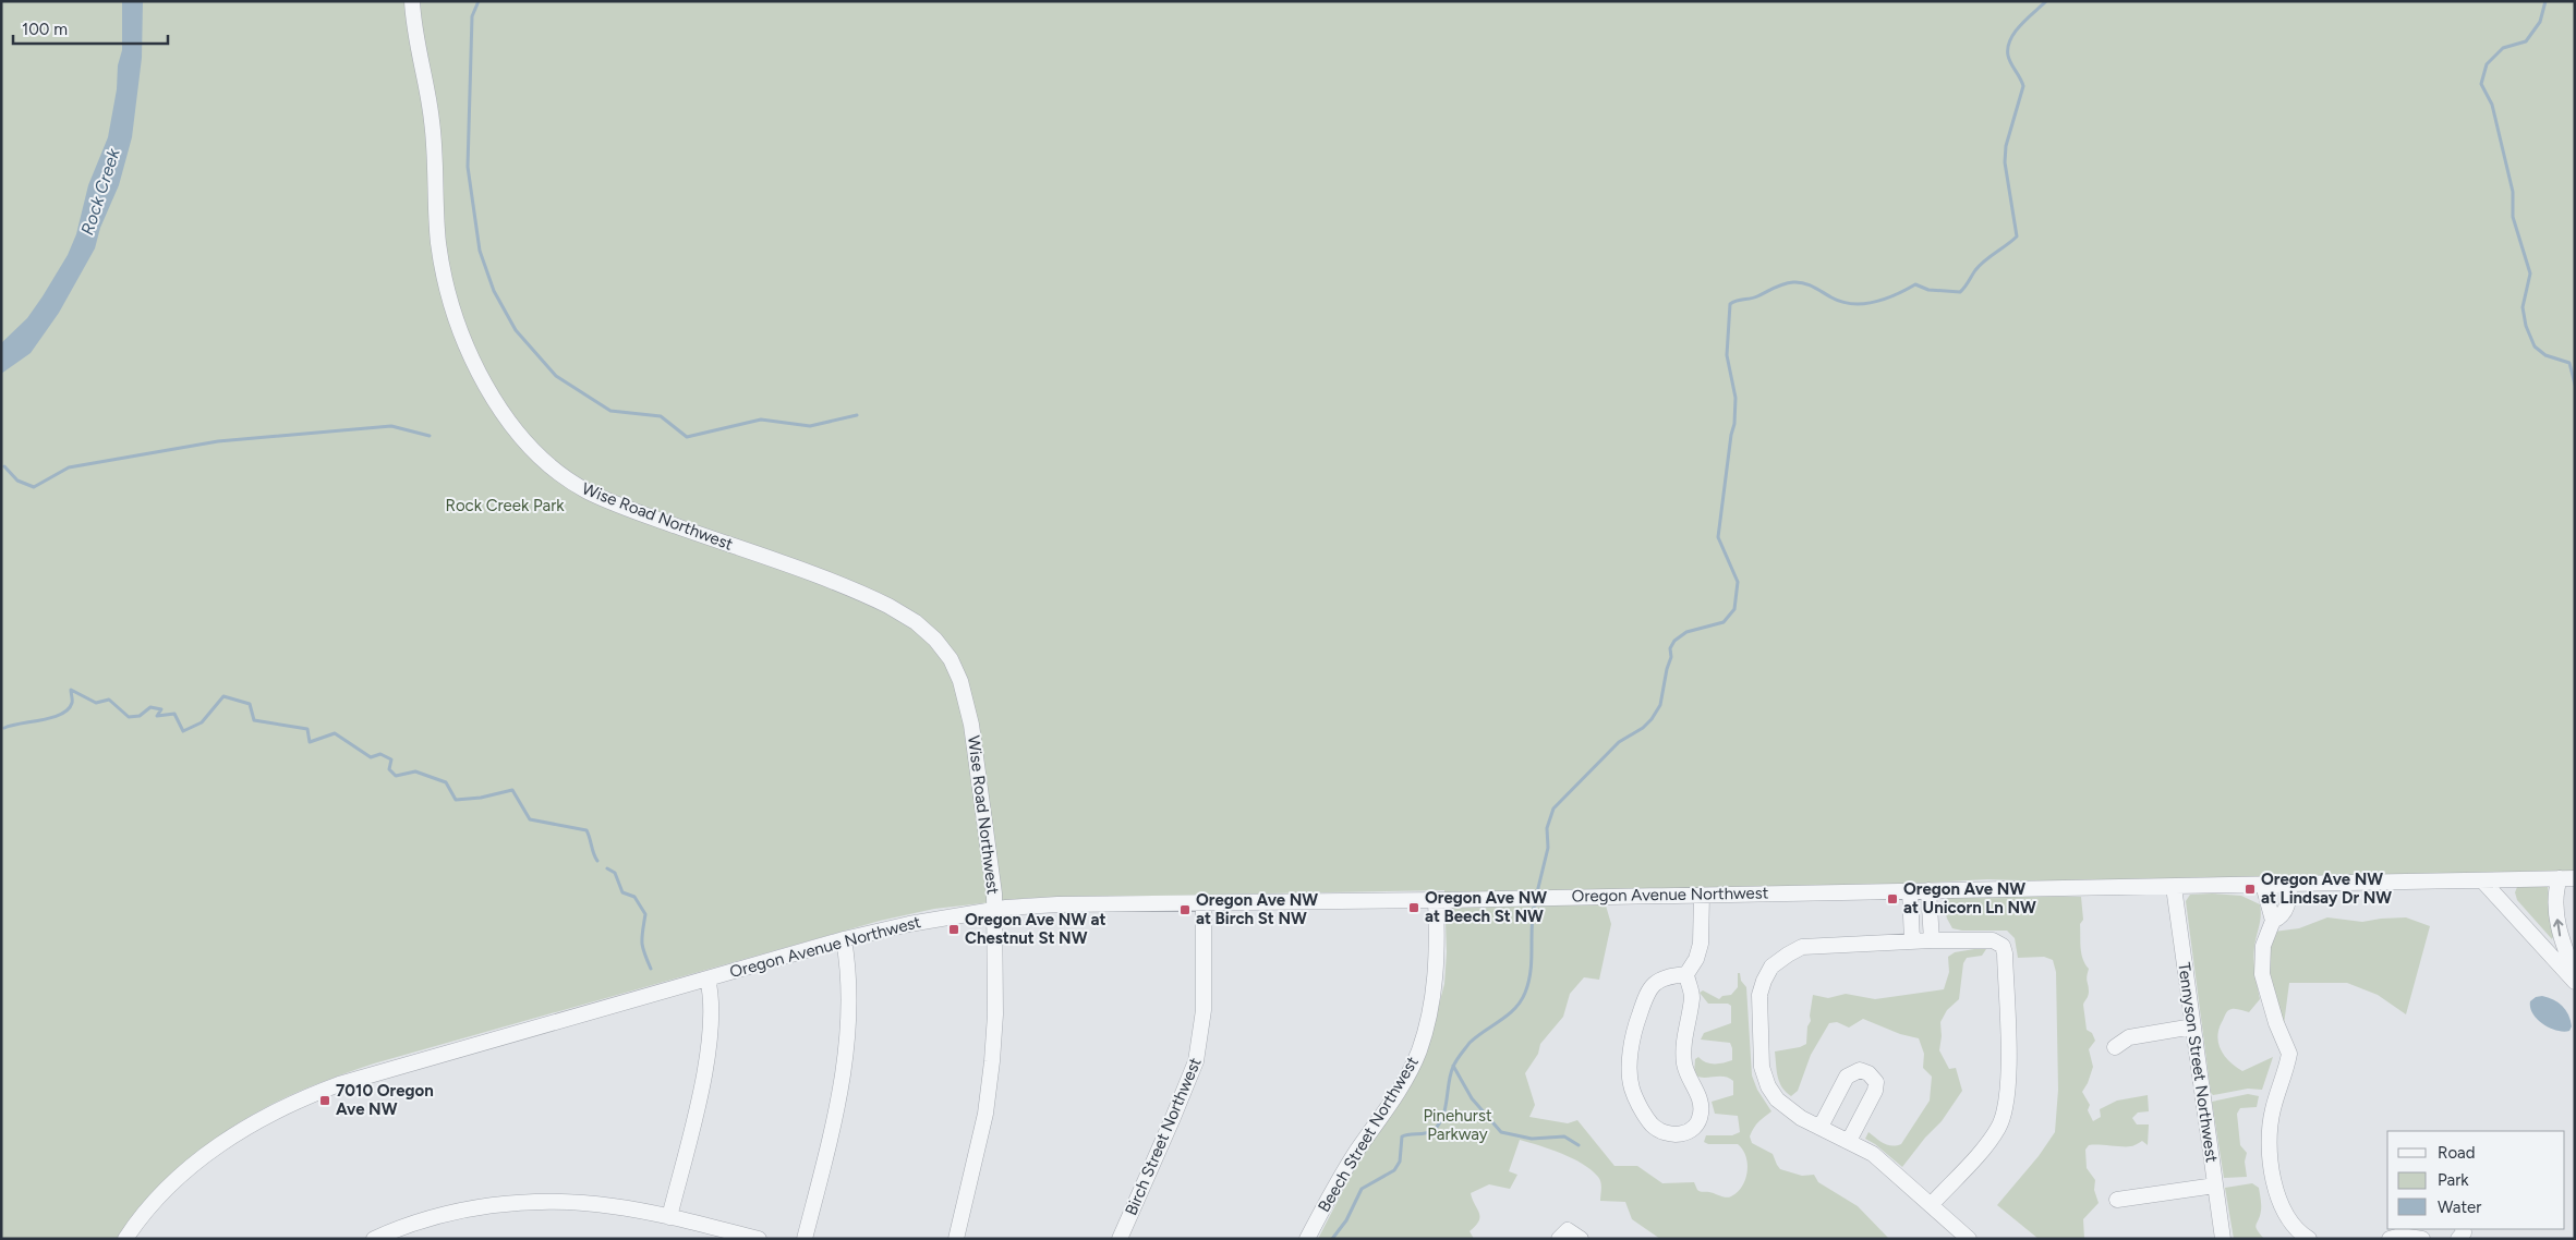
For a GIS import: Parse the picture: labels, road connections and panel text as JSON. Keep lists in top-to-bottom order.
{
  "streets": {
    "street": [
      "Wise Road Northwest",
      "Oregon Avenue Northwest",
      "Tennyson Street Northwest",
      "Beech Street Northwest",
      "Birch Street Northwest"
    ]
  },
  "crossings": [
    ["Wise Road Northwest", "Oregon Avenue Northwest"],
    ["Oregon Avenue Northwest", "Tennyson Street Northwest"],
    ["Oregon Avenue Northwest", "Beech Street Northwest"],
    ["Oregon Avenue Northwest", "Birch Street Northwest"]
  ],
  "water": ["Rock Creek"],
  "parks": ["Rock Creek Park", "Pinehurst Parkway"],
  "places": {
    "transit": [
      "Oregon Ave NW at Lindsay Dr NW",
      "Oregon Ave NW at Unicorn Ln NW",
      "Oregon Ave NW at Beech St NW",
      "Oregon Ave NW at Birch St NW",
      "Oregon Ave NW at Chestnut St NW",
      "7010 Oregon Ave NW"
    ]
  },
  "legend": ["Road", "Park", "Water"],
  "scale_bar": "100 m"
}
